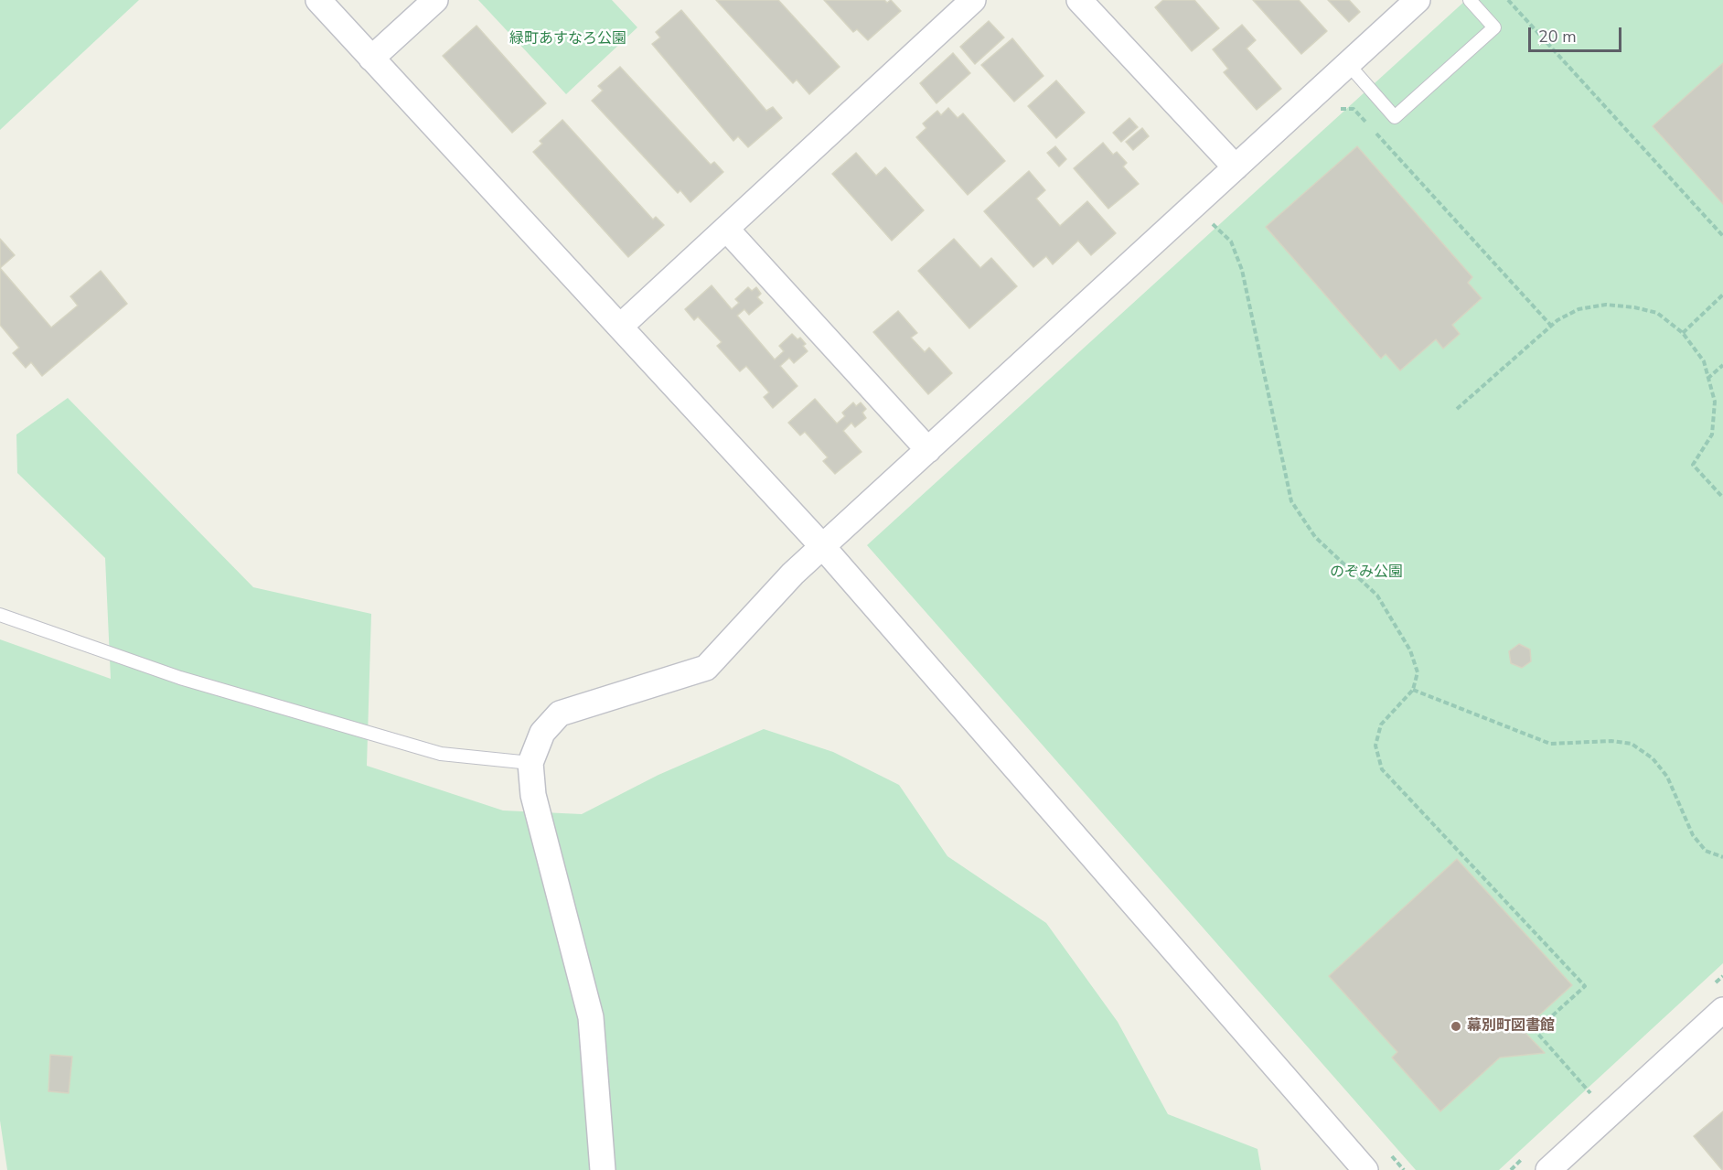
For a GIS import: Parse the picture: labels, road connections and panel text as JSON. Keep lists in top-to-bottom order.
{
  "parks": ["緑町あすなろ公園", "のぞみ公園"],
  "places": ["幕別町図書館"],
  "scale_bar": "20 m"
}
